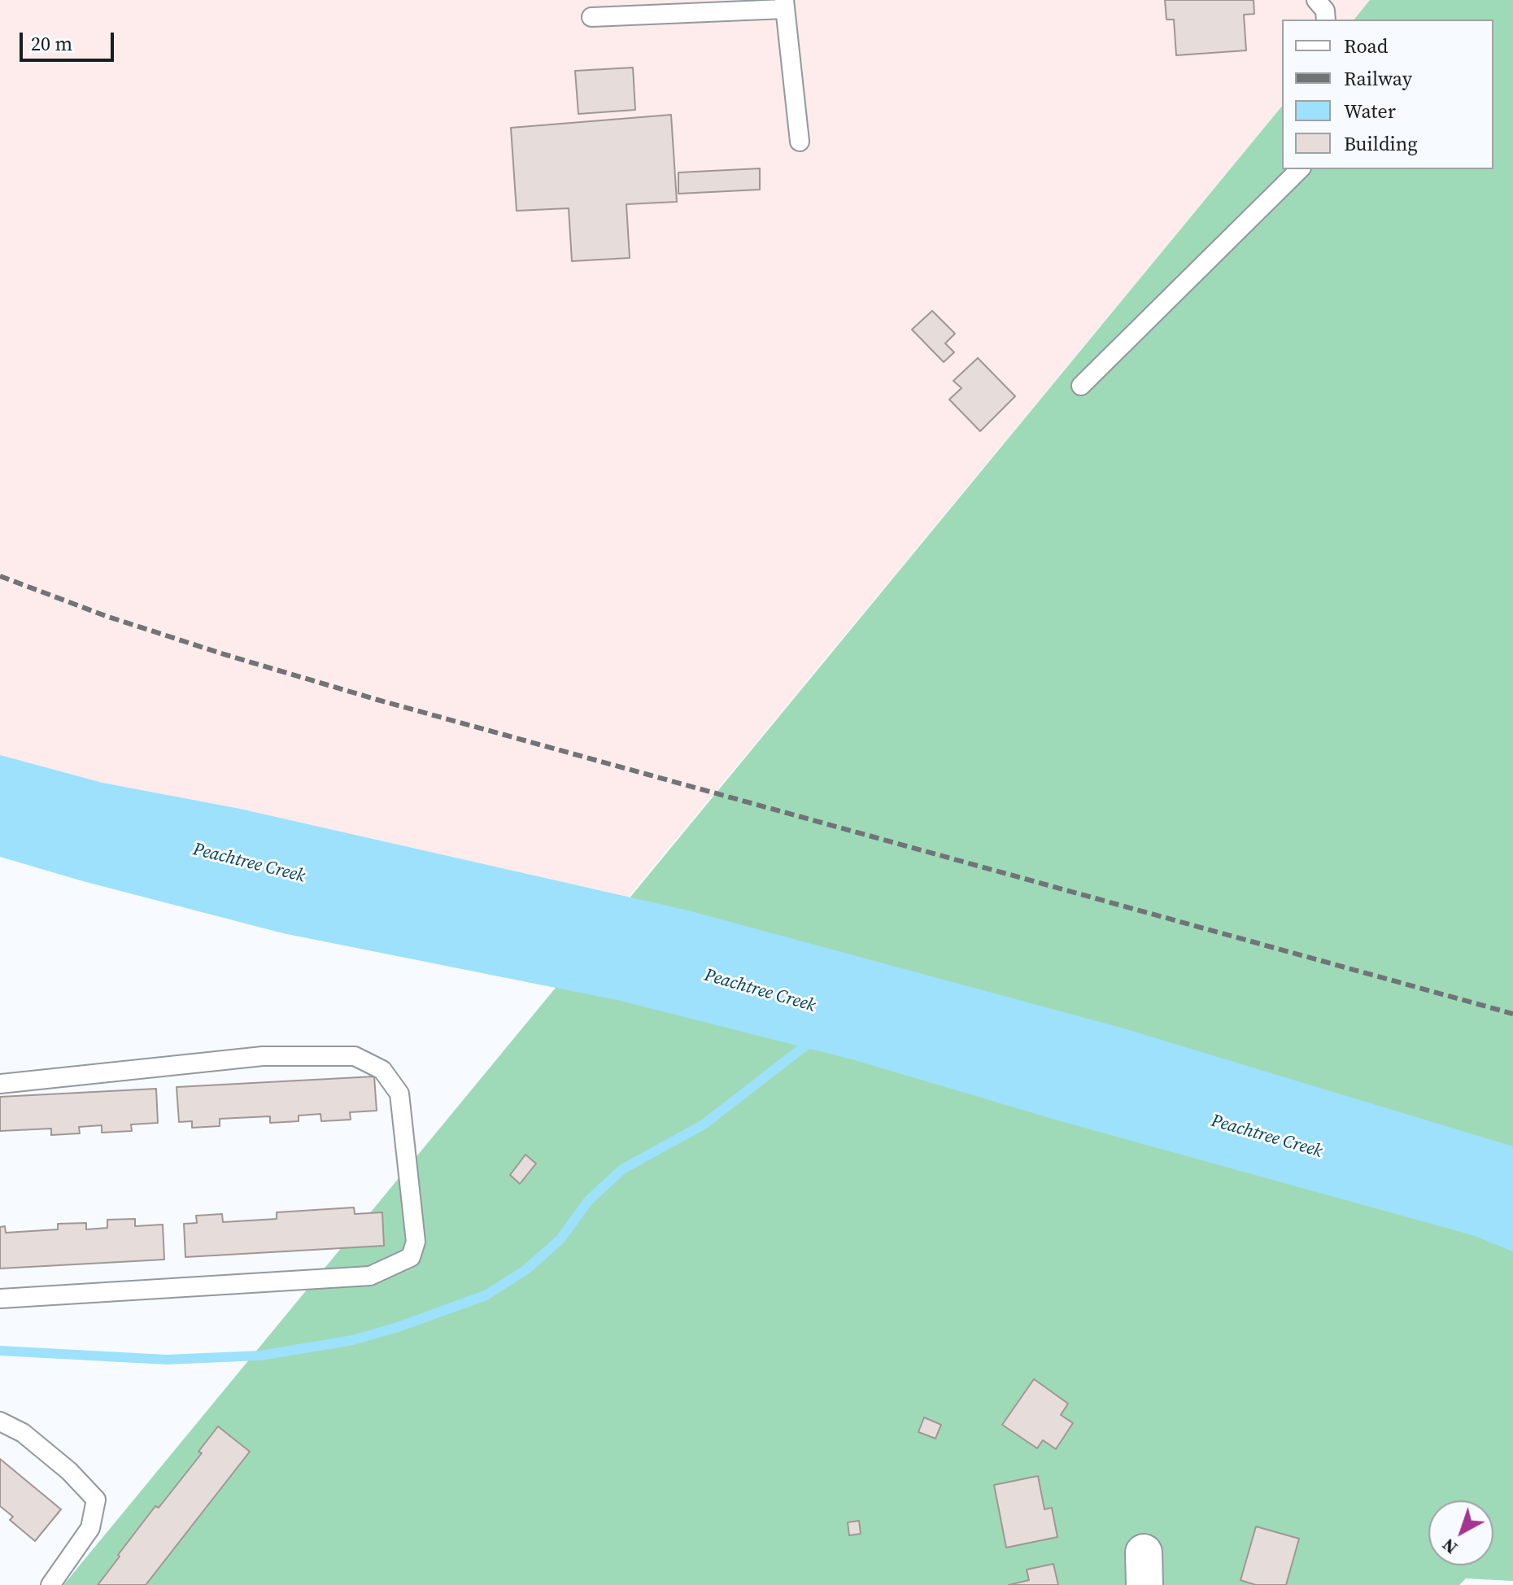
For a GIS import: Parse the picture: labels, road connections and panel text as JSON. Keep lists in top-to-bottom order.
{
  "water": ["Peachtree Creek"],
  "legend": [
    "Road",
    "Railway",
    "Water",
    "Building"
  ],
  "scale_bar": "20 m",
  "north": "bottom left"
}
